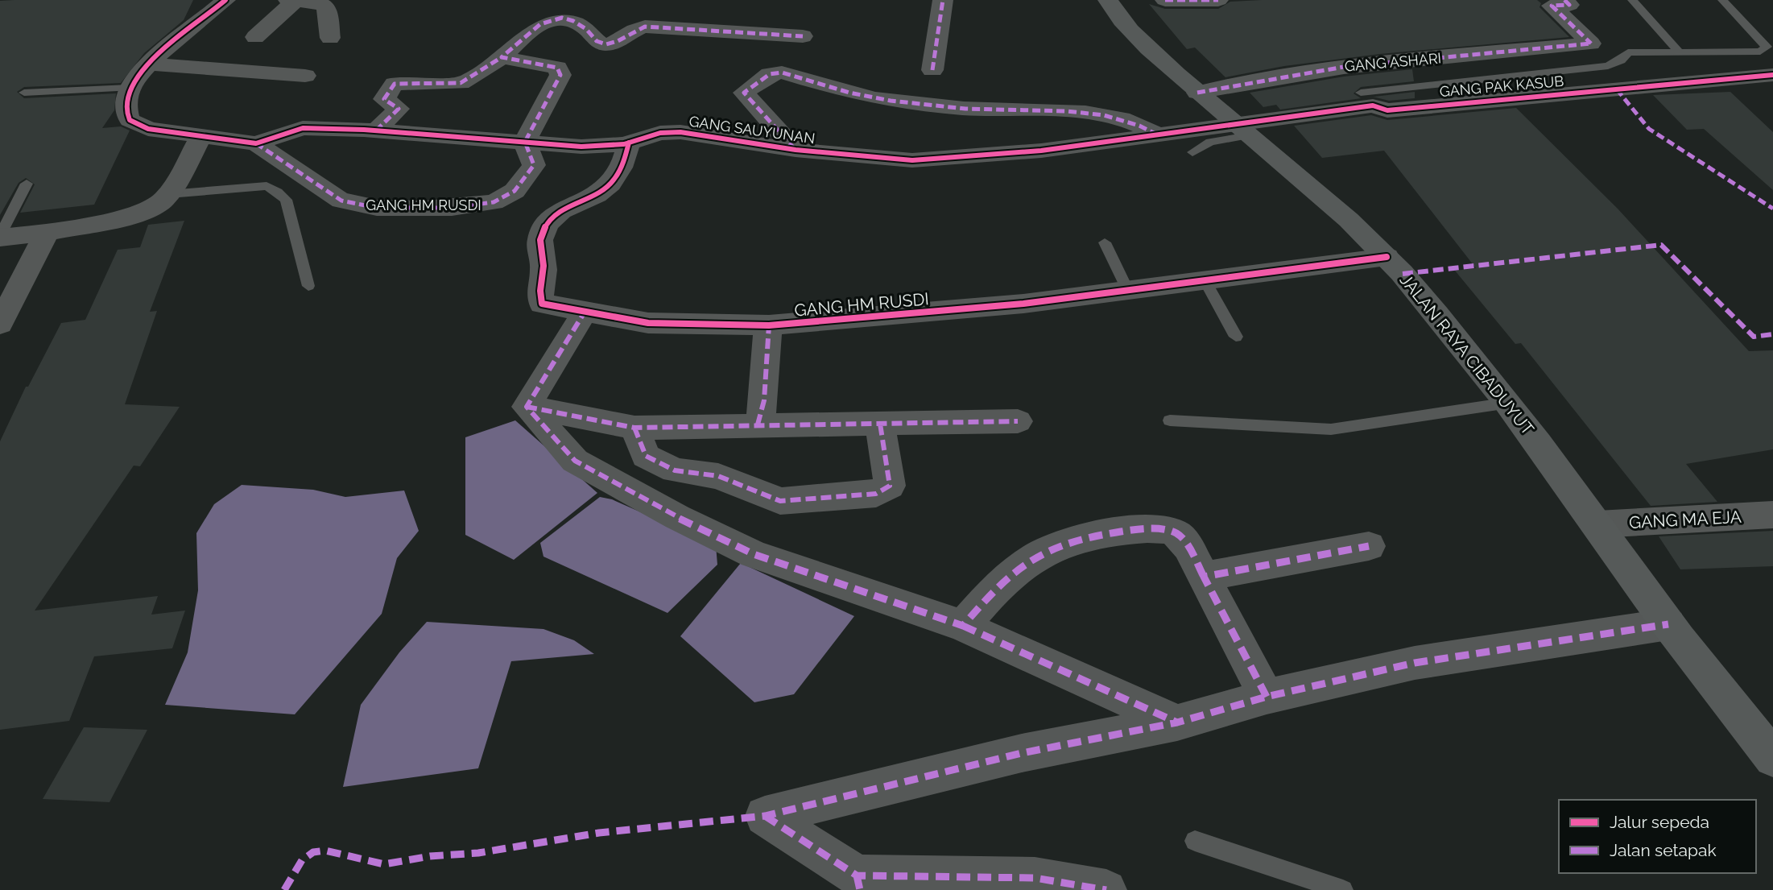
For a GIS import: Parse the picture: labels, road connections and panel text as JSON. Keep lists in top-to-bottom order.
{
  "streets": {
    "main road": ["JALAN RAYA CIBADUYUT"],
    "street": [
      "GANG ASHARI",
      "GANG PAK KASUB",
      "GANG SAUYUNAN",
      "GANG HM RUSDI",
      "GANG MA EJA"
    ]
  },
  "crossings": [
    ["GANG ASHARI", "JALAN RAYA CIBADUYUT"],
    ["GANG PAK KASUB", "GANG SAUYUNAN"],
    ["GANG PAK KASUB", "JALAN RAYA CIBADUYUT"],
    ["GANG SAUYUNAN", "GANG HM RUSDI"],
    ["GANG SAUYUNAN", "JALAN RAYA CIBADUYUT"],
    ["GANG HM RUSDI", "JALAN RAYA CIBADUYUT"],
    ["JALAN RAYA CIBADUYUT", "GANG MA EJA"]
  ],
  "legend": ["Jalur sepeda", "Jalan setapak"]
}
